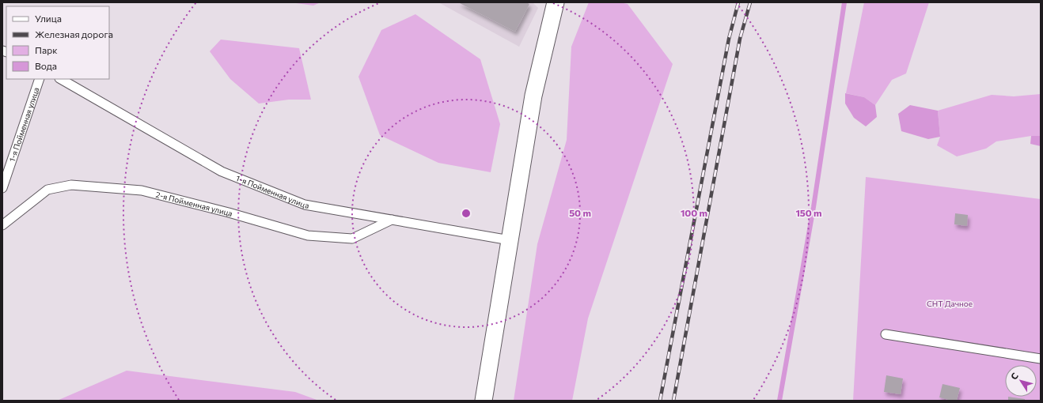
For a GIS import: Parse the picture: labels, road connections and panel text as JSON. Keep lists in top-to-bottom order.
{
  "streets": {
    "lane": ["1-я Пойменная улица", "2-я Пойменная улица"]
  },
  "crossings": [
    ["1-я Пойменная улица", "2-я Пойменная улица"]
  ],
  "parks": ["СНТ Дачное"],
  "legend": [
    "Улица",
    "Железная дорога",
    "Парк",
    "Вода"
  ],
  "north": "top left",
  "rings": ["50 m", "100 m", "150 m"]
}
